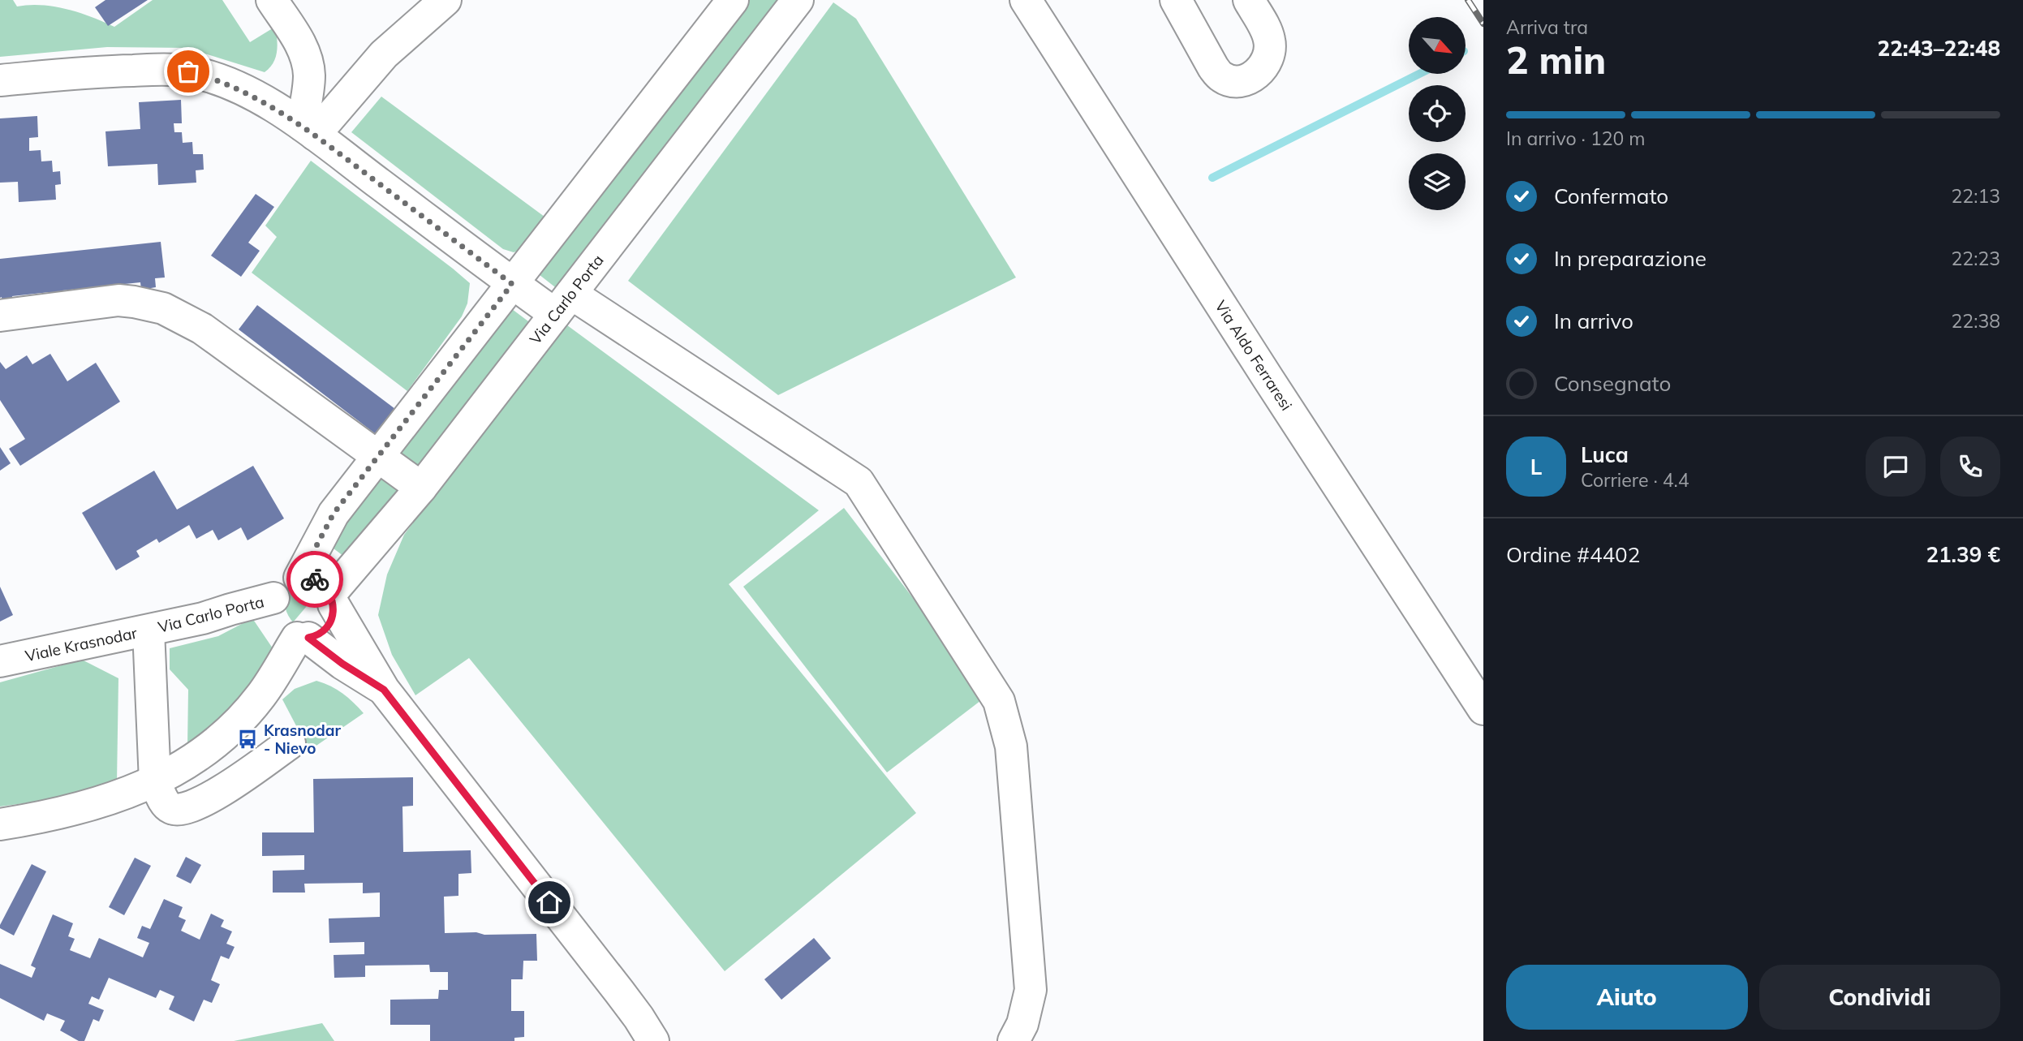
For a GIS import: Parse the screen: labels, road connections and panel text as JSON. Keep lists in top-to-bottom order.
{
  "streets": {
    "street": ["Via Carlo Porta", "Via Aldo Ferraresi", "Viale Krasnodar"]
  },
  "crossings": [
    ["Via Carlo Porta", "Viale Krasnodar"]
  ],
  "places": {
    "bus stop": ["Krasnodar - Nievo"]
  },
  "north": "bottom right",
  "page": {
    "heading": ["2 min", "Arriva tra", "22:43–22:48"],
    "panel": [
      "Luca",
      "Corriere · 4.4",
      "Ordine #4402",
      "21.39 €"
    ],
    "bar": "In arrivo · 120 m",
    "list": [
      ["Confermato", "22:13"],
      ["In preparazione", "22:23"],
      ["In arrivo", "22:38"],
      "Consegnato"
    ],
    "round": "L",
    "buttons": ["Aiuto", "Condividi"]
  }
}
